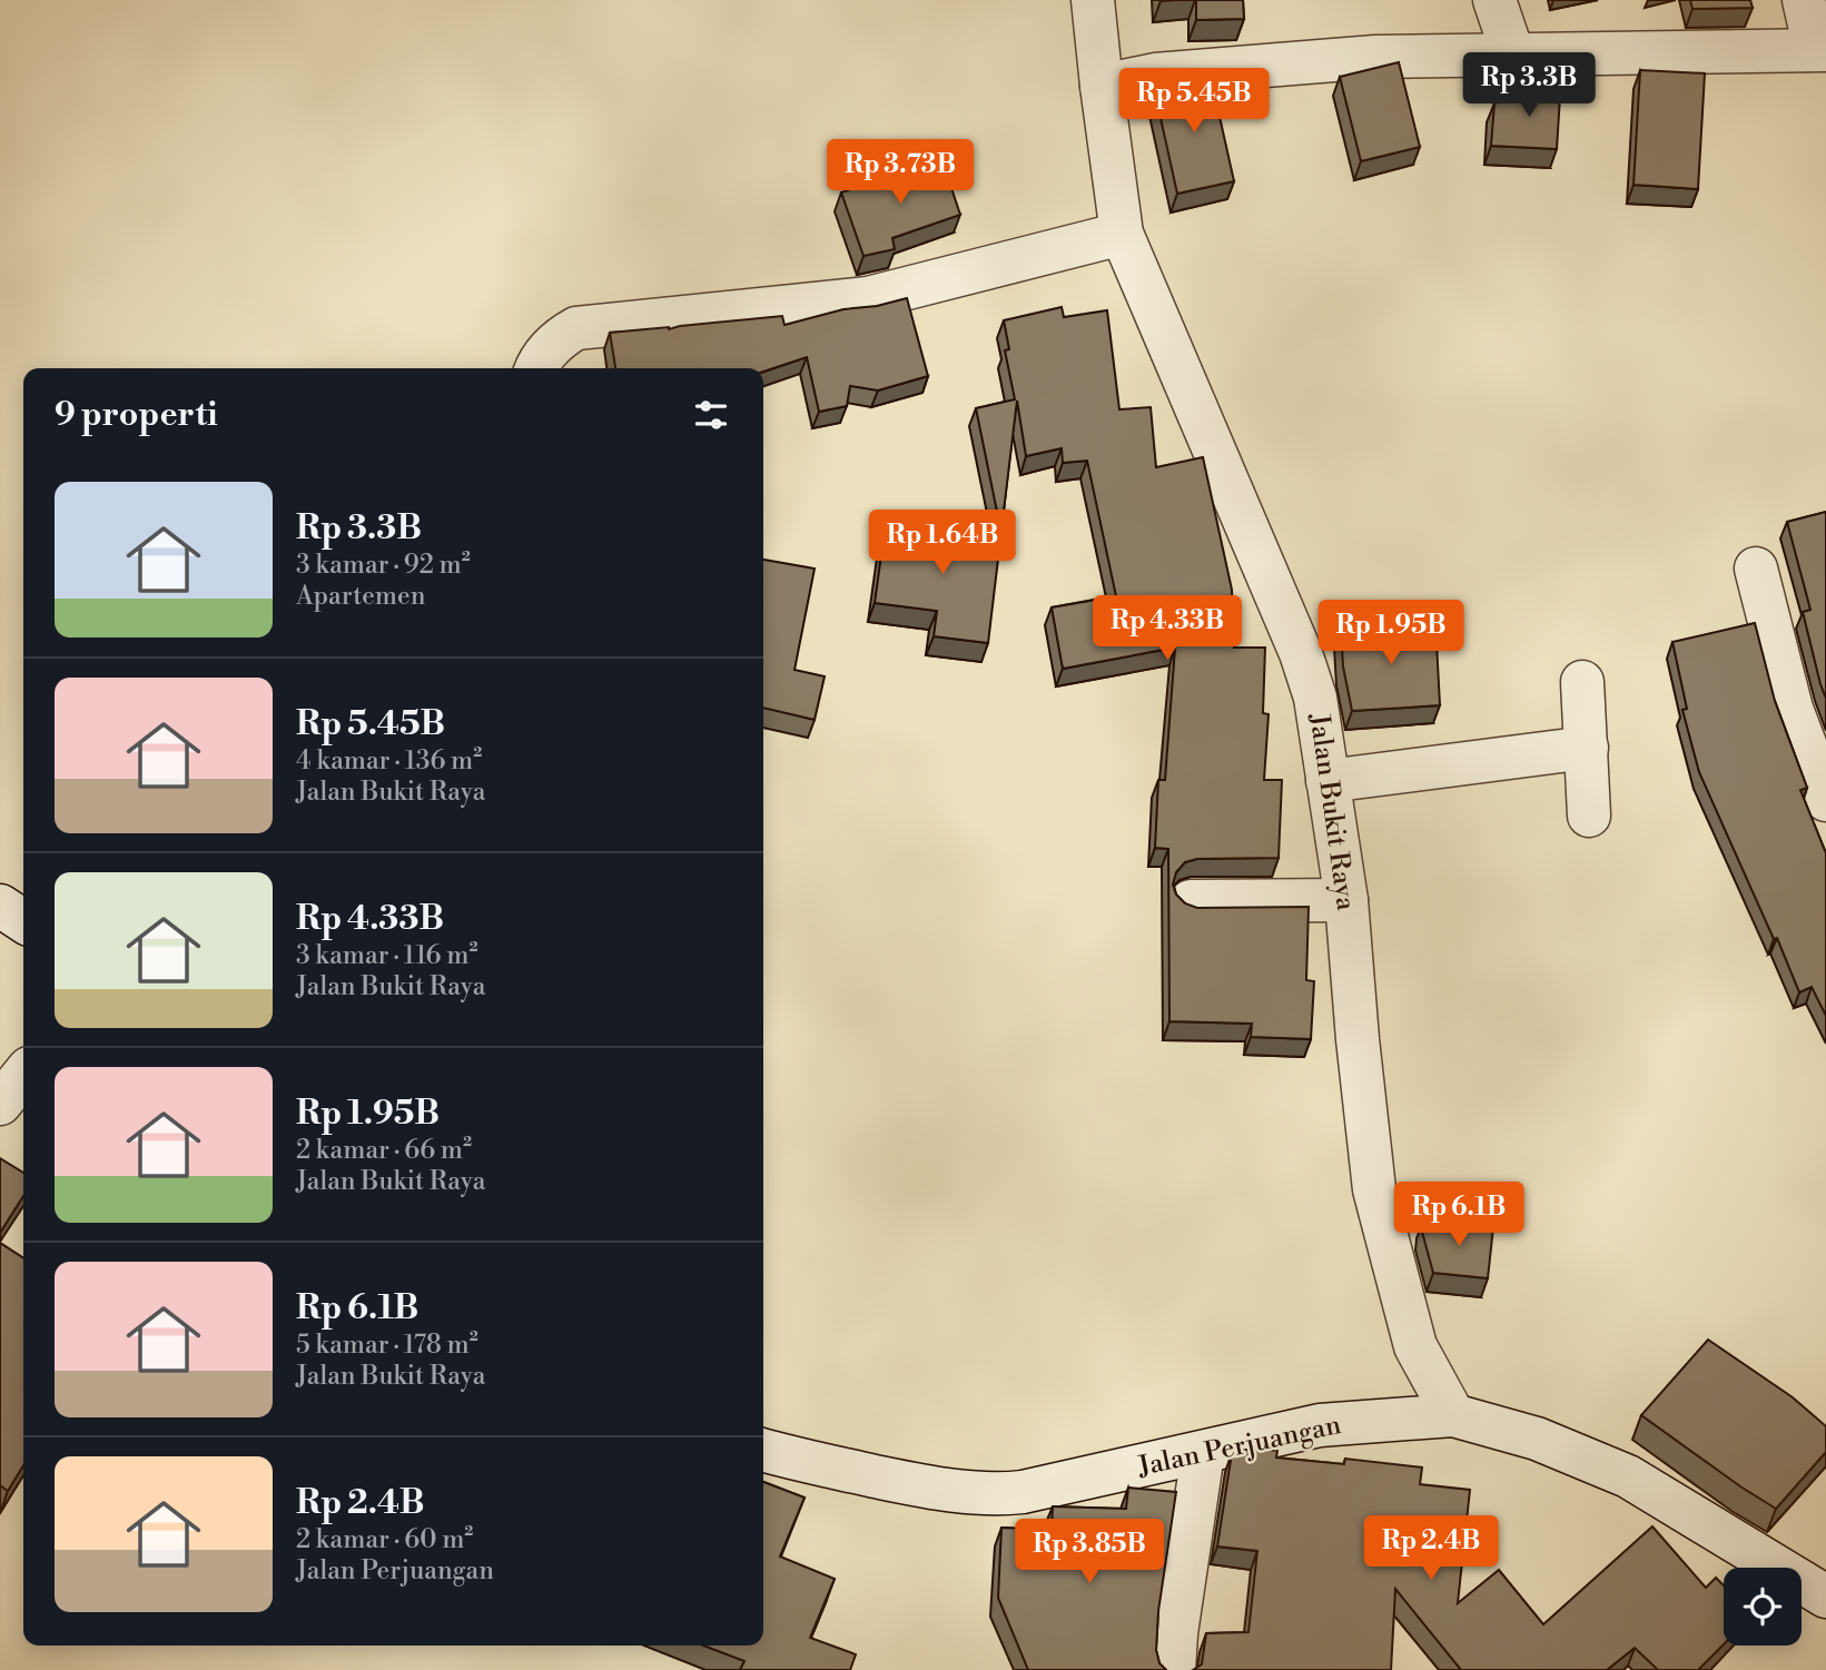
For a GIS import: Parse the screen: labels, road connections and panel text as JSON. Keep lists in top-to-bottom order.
{
  "streets": {
    "street": ["Jalan Bukit Raya", "Jalan Perjuangan"]
  },
  "crossings": [
    ["Jalan Bukit Raya", "Jalan Perjuangan"]
  ],
  "page": {
    "price": [
      "Rp 3.3B",
      "Rp 5.45B",
      "Rp 3.73B",
      "Rp 1.64B",
      "Rp 4.33B",
      "Rp 1.95B",
      "Rp 6.1B",
      "Rp 2.4B",
      "Rp 3.85B"
    ],
    "heading": "9 properti",
    "list": [
      {
        "name": "Rp 3.3B",
        "note": "3 kamar · 92 m² · Apartemen"
      },
      {
        "name": "Rp 5.45B",
        "note": "4 kamar · 136 m² · Jalan Bukit Raya"
      },
      {
        "name": "Rp 4.33B",
        "note": "3 kamar · 116 m² · Jalan Bukit Raya"
      },
      {
        "name": "Rp 1.95B",
        "note": "2 kamar · 66 m² · Jalan Bukit Raya"
      },
      {
        "name": "Rp 6.1B",
        "note": "5 kamar · 178 m² · Jalan Bukit Raya"
      },
      {
        "name": "Rp 2.4B",
        "note": "2 kamar · 60 m² · Jalan Perjuangan"
      }
    ]
  }
}
